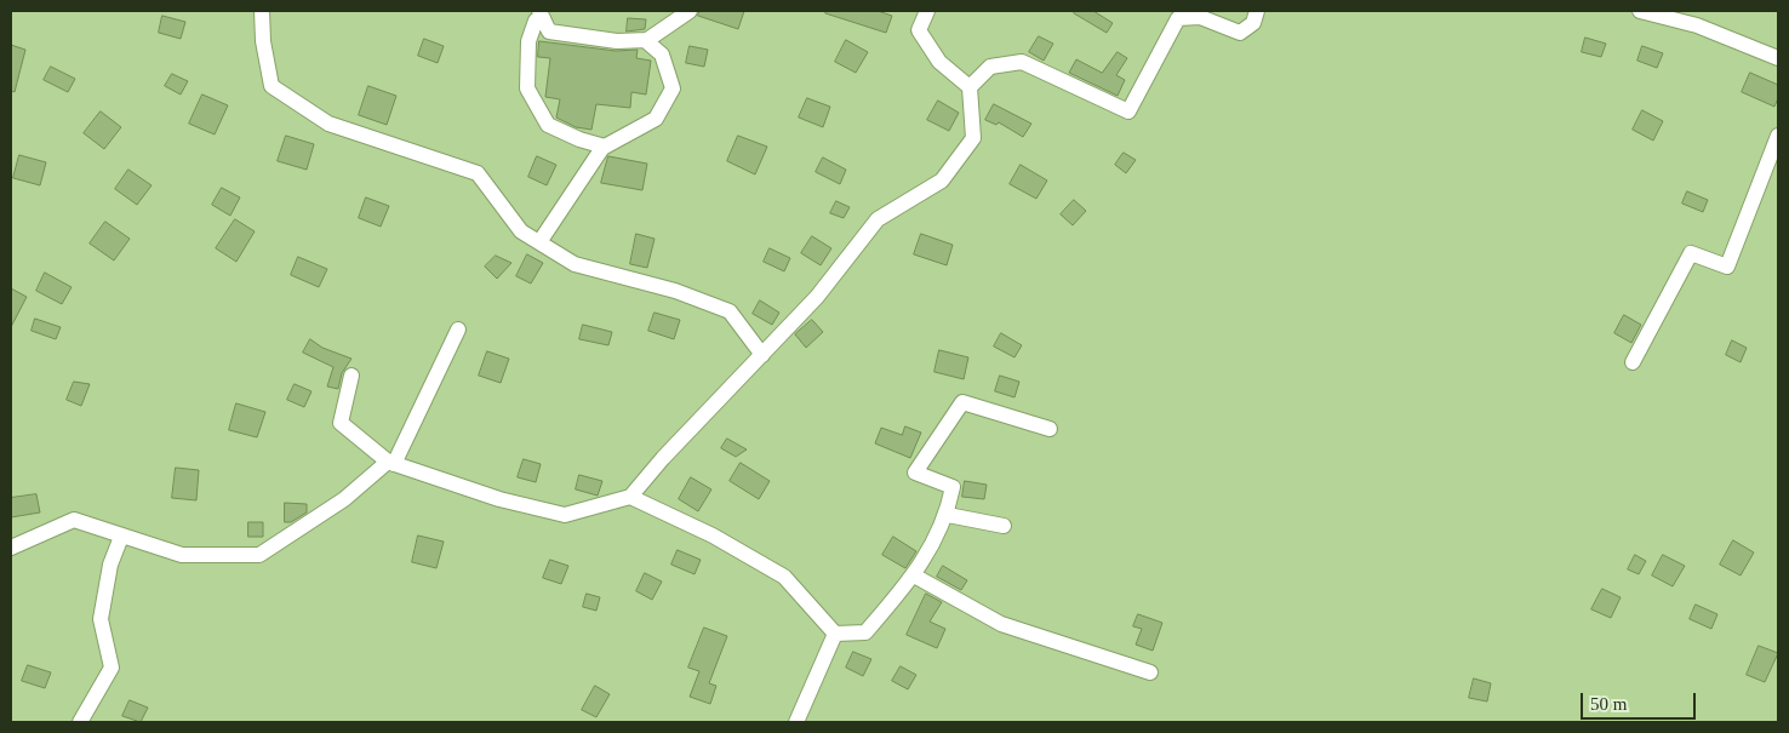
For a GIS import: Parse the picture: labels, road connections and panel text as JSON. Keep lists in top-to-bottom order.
{
  "scale_bar": "50 m"
}
